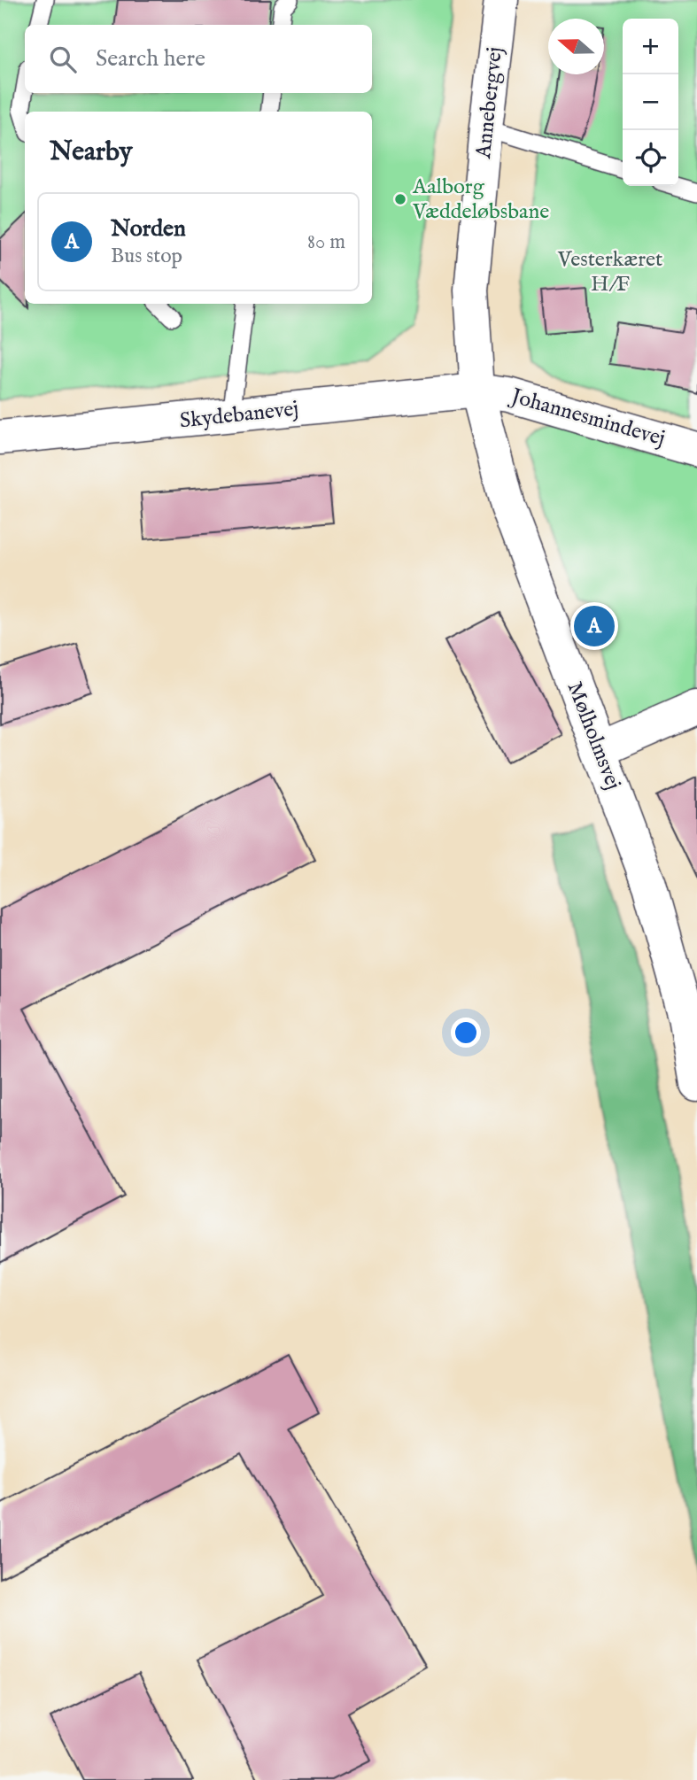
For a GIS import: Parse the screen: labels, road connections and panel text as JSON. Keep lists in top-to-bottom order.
{
  "streets": {
    "street": [
      "Annebergvej",
      "Skydebanevej",
      "Johannesmindevej",
      "Mølholmsvej"
    ]
  },
  "crossings": [
    ["Annebergvej", "Skydebanevej"],
    ["Annebergvej", "Johannesmindevej"],
    ["Annebergvej", "Mølholmsvej"],
    ["Skydebanevej", "Johannesmindevej"],
    ["Skydebanevej", "Mølholmsvej"],
    ["Johannesmindevej", "Mølholmsvej"]
  ],
  "parks": ["Vesterkæret H/F"],
  "places": ["Aalborg Væddeløbsbane"],
  "north": "left",
  "page": {
    "map_buttons": ["+", "−"],
    "search": "Search here",
    "heading": "Nearby",
    "list": [
      {
        "mark": "A",
        "name": "Norden",
        "note": "Bus stop",
        "value": "80 m"
      }
    ],
    "pins": "A"
  }
}
